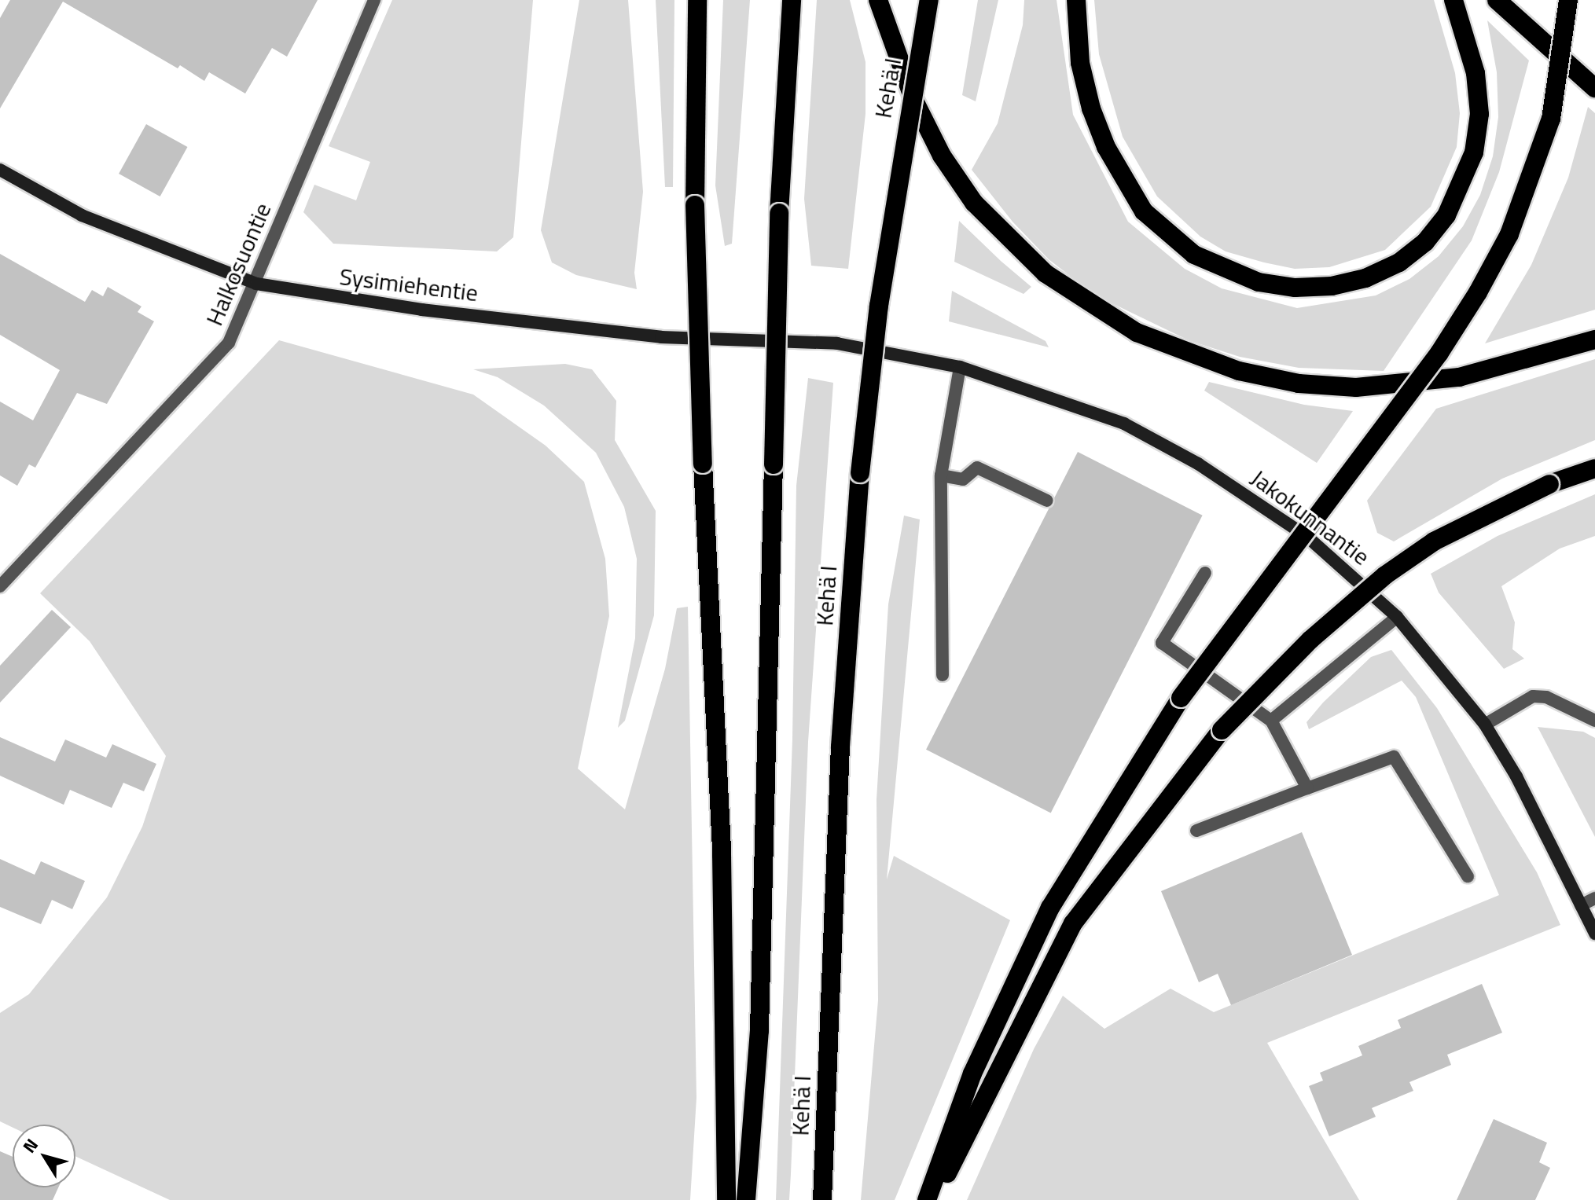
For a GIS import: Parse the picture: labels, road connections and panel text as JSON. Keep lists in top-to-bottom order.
{
  "streets": {
    "highway": ["Kehä I"],
    "street": ["Halkosuontie", "Sysimiehentie", "Jakokunnantie"]
  },
  "crossings": [
    ["Halkosuontie", "Sysimiehentie"],
    ["Sysimiehentie", "Jakokunnantie"]
  ],
  "north": "top left"
}
